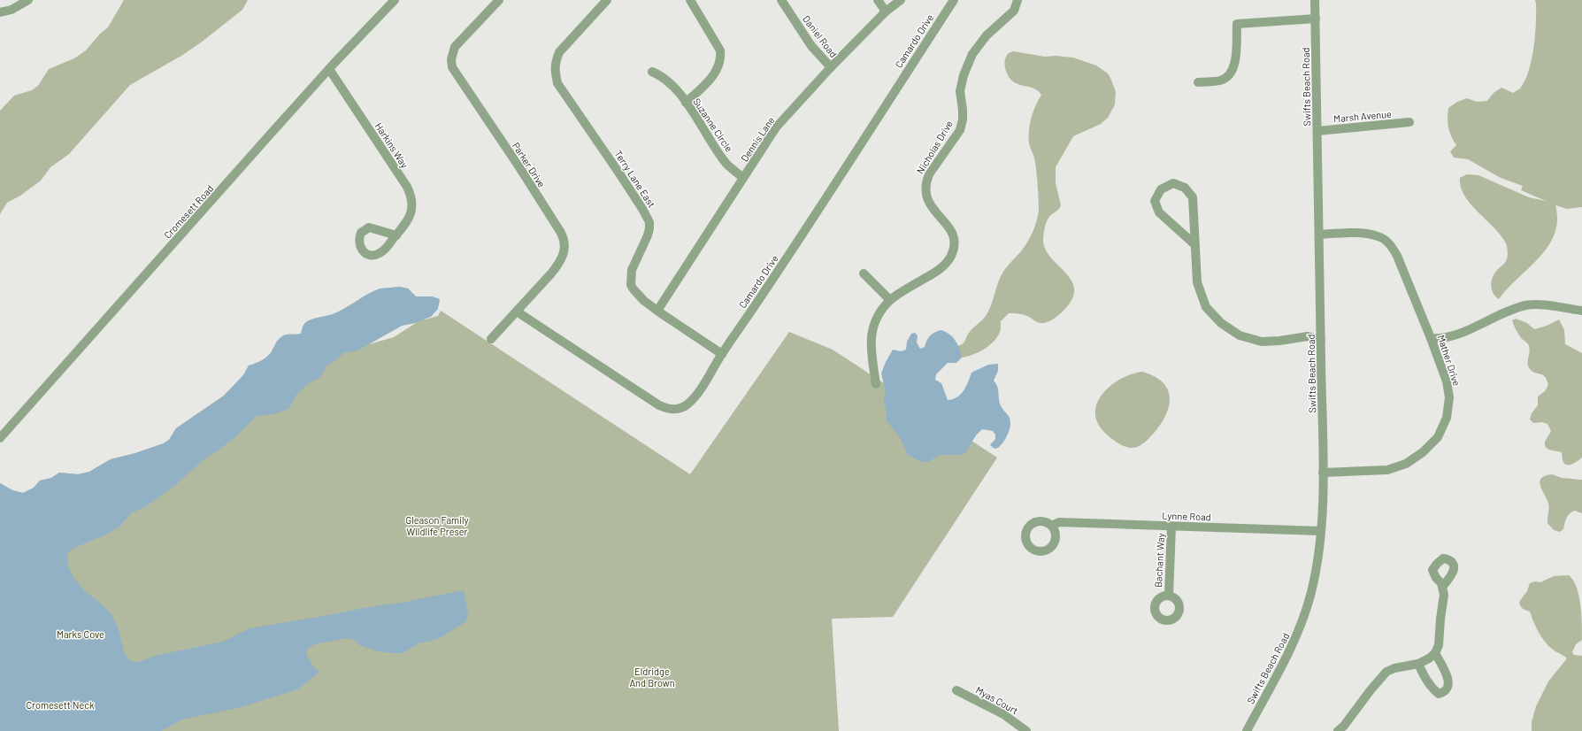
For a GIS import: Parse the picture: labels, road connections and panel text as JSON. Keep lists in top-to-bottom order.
{
  "streets": {
    "street": [
      "Daniel Road",
      "Camardo Drive",
      "Swifts Beach Road",
      "Marsh Avenue",
      "Suzanne Circle",
      "Dennis Lane",
      "Harkins Way",
      "Nicholas Drive",
      "Parker Drive",
      "Terry Lane East",
      "Cromesett Road",
      "Mather Drive",
      "Lynne Road",
      "Bachant Way",
      "Myas Court"
    ]
  },
  "crossings": [
    ["Daniel Road", "Dennis Lane"],
    ["Camardo Drive", "Parker Drive"],
    ["Camardo Drive", "Terry Lane East"],
    ["Swifts Beach Road", "Marsh Avenue"],
    ["Swifts Beach Road", "Mather Drive"],
    ["Swifts Beach Road", "Lynne Road"],
    ["Suzanne Circle", "Dennis Lane"],
    ["Dennis Lane", "Terry Lane East"],
    ["Harkins Way", "Cromesett Road"],
    ["Lynne Road", "Bachant Way"]
  ],
  "parks": [
    "Gleason Family Wildlife Preser",
    "Marks Cove",
    "Eldridge And Brown",
    "Cromesett Neck"
  ]
}
